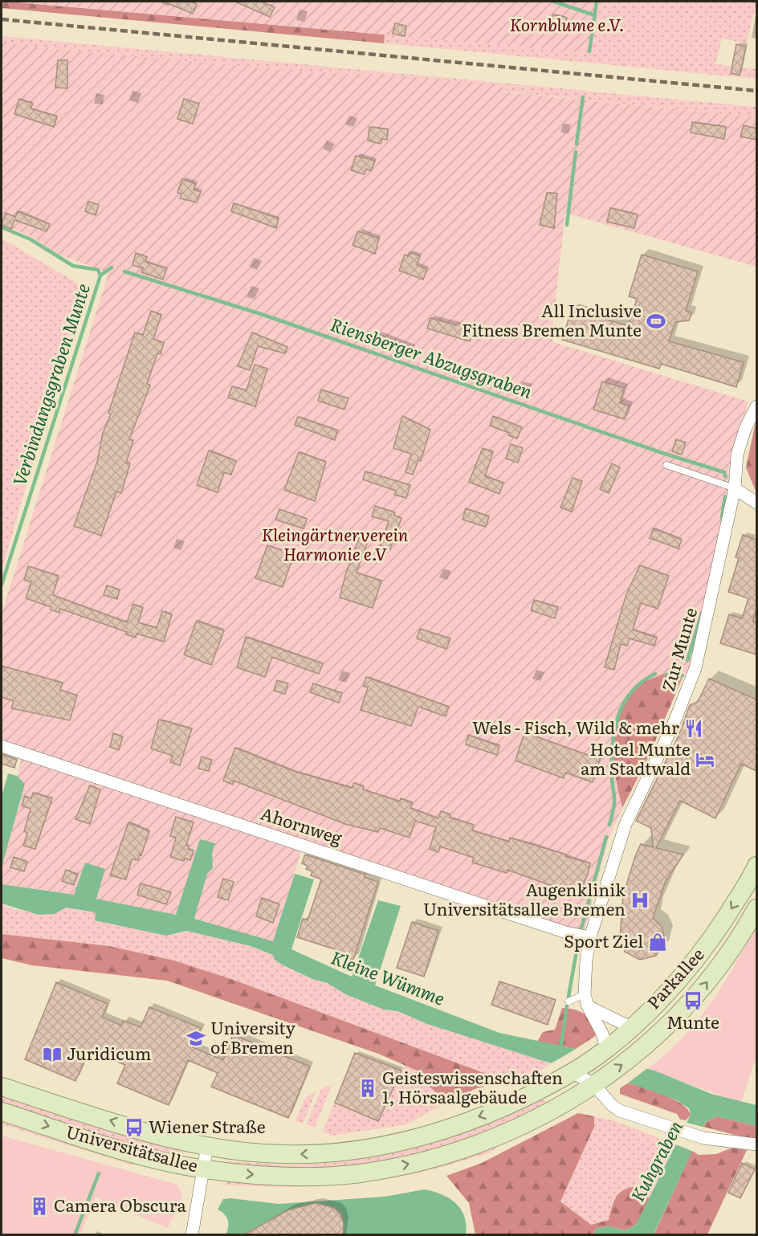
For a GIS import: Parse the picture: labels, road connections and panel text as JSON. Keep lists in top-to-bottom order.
{
  "streets": {
    "main road": ["Parkallee", "Universitätsallee"],
    "street": ["Zur Munte", "Ahornweg"]
  },
  "crossings": [
    ["Zur Munte", "Ahornweg"],
    ["Parkallee", "Universitätsallee"]
  ],
  "water": [
    "Riensberger Abzugsgraben",
    "Verbindungsgraben Munte",
    "Kleine Wümme",
    "Kuhgraben"
  ],
  "parks": ["Kornblume e.V.", "Kleingärtnerverein Harmonie e.V"],
  "places": {
    "sports": ["All Inclusive Fitness Bremen Munte"],
    "restaurant": ["Wels - Fisch, Wild & mehr"],
    "hotel": ["Hotel Munte am Stadtwald"],
    "hospital": ["Augenklinik Universitätsallee Bremen"],
    "shop": ["Sport Ziel"],
    "bus stop": ["Munte", "Wiener Straße"],
    "school or university": ["University of Bremen"],
    "library": ["Juridicum"],
    "building": ["Geisteswissenschaften 1, Hörsaalgebäude", "Camera Obscura"]
  }
}
